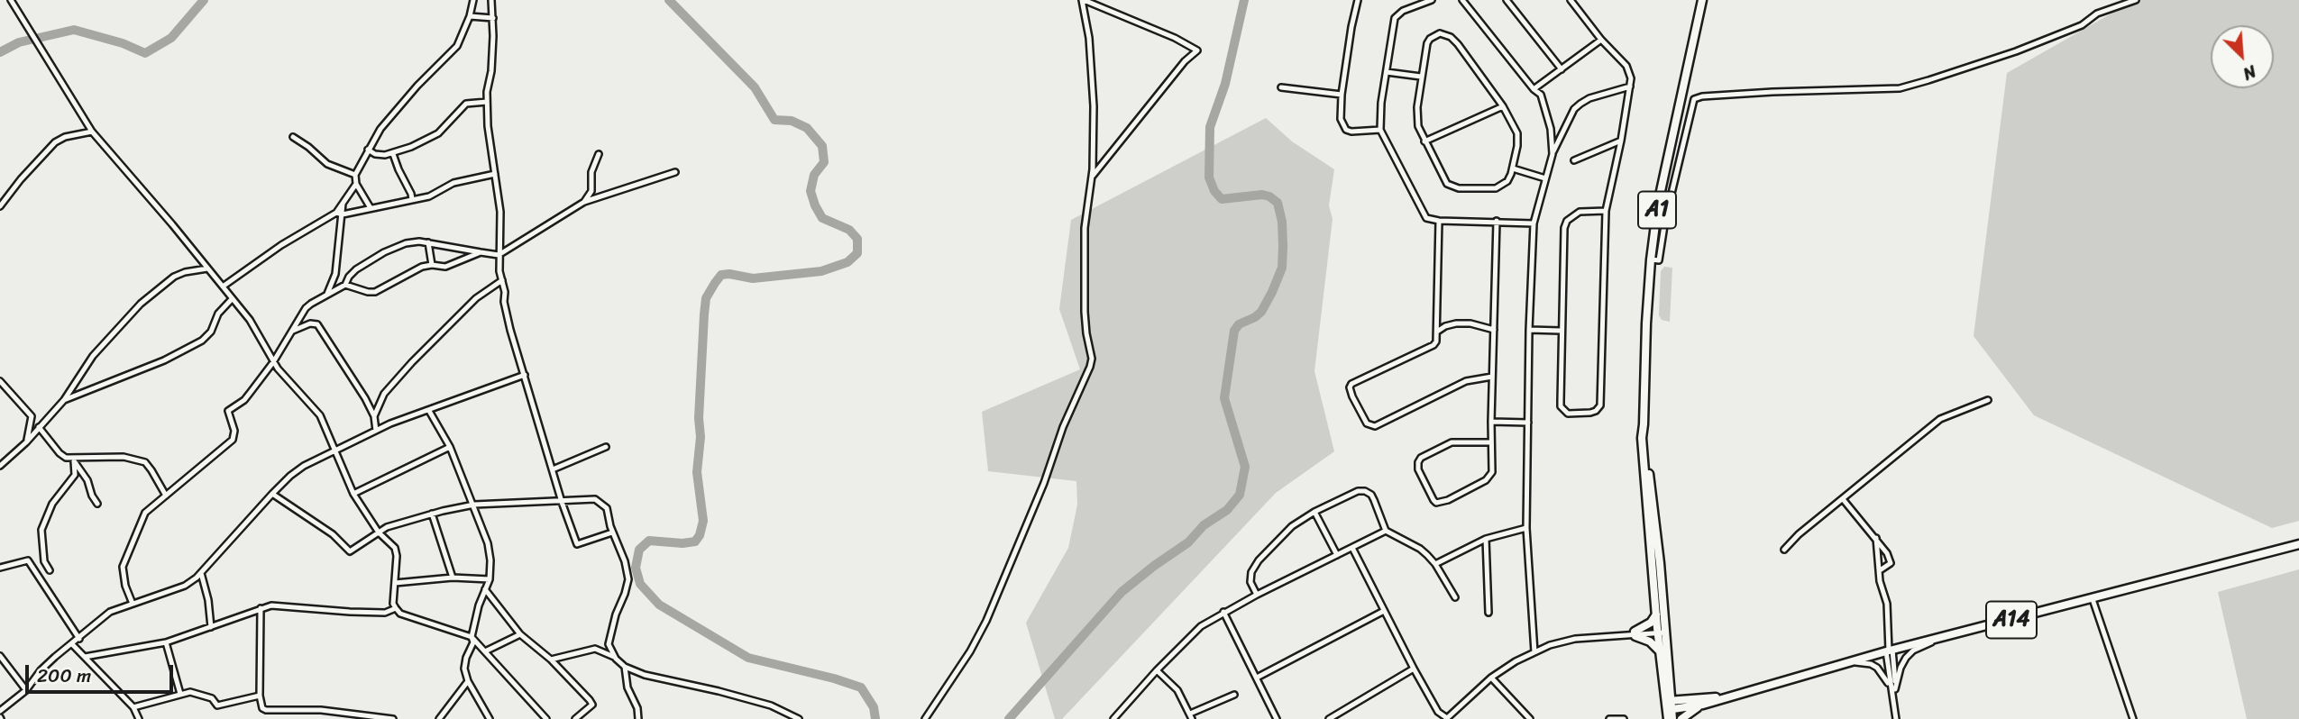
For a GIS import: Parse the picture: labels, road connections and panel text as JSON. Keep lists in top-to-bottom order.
{
  "streets": {
    "highway": ["A1", "A14"]
  },
  "crossings": [
    ["A1", "A14"]
  ],
  "scale_bar": "200 m",
  "north": "bottom right"
}
